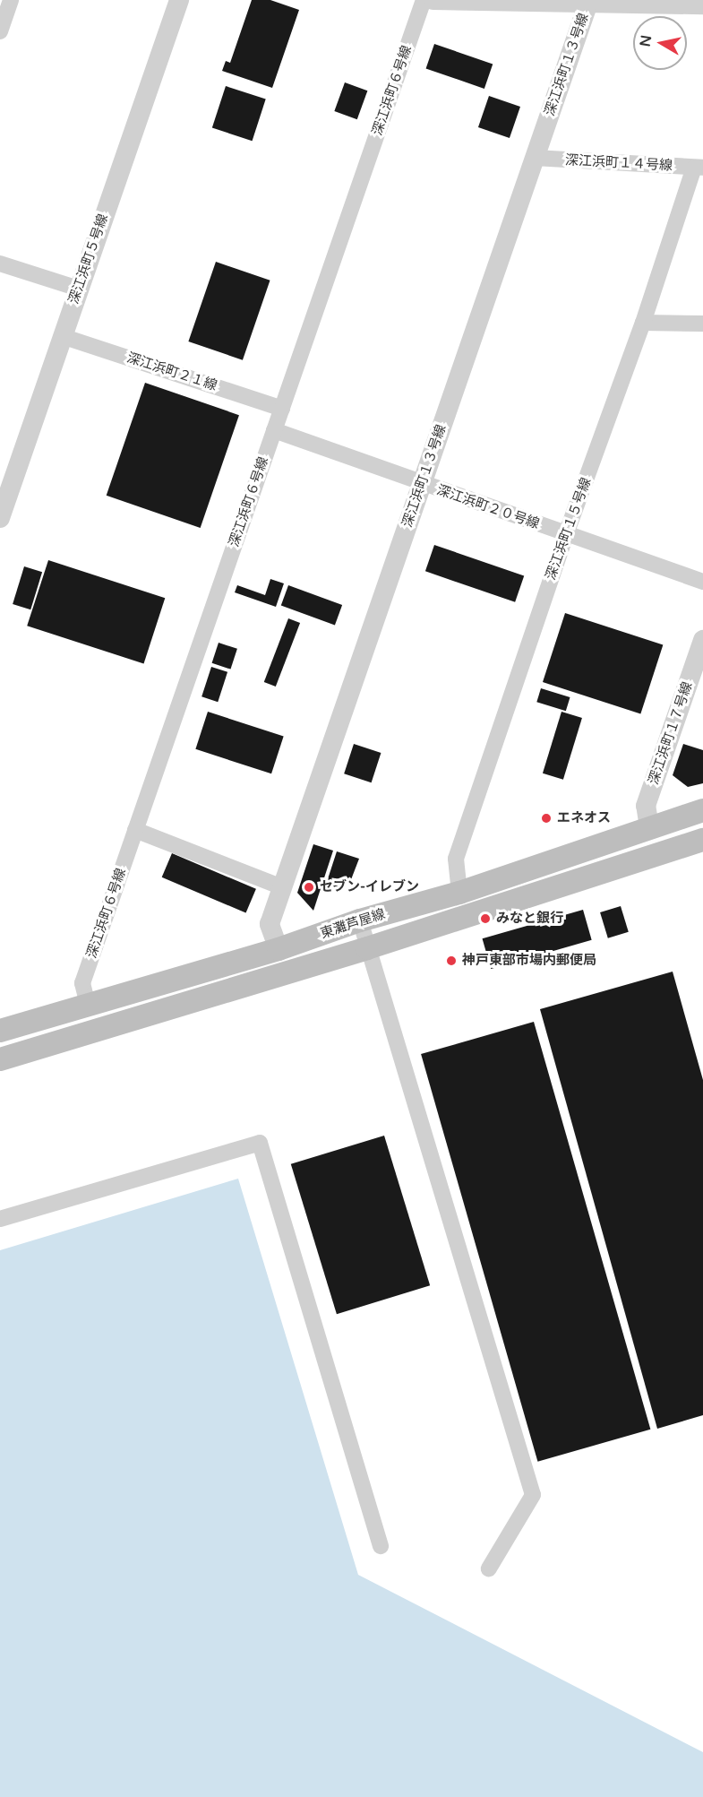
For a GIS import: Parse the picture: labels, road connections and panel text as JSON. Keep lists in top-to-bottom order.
{
  "streets": {
    "main road": ["東灘芦屋線"],
    "street": [
      "深江浜町１３号線",
      "深江浜町６号線",
      "深江浜町１４号線",
      "深江浜町５号線",
      "深江浜町２１線",
      "深江浜町２０号線",
      "深江浜町１５号線",
      "深江浜町１７号線"
    ]
  },
  "crossings": [
    ["深江浜町１３号線", "深江浜町１４号線"],
    ["深江浜町１３号線", "深江浜町２０号線"],
    ["深江浜町１３号線", "東灘芦屋線"],
    ["深江浜町６号線", "深江浜町２１線"],
    ["深江浜町６号線", "深江浜町２０号線"],
    ["深江浜町６号線", "東灘芦屋線"],
    ["深江浜町１４号線", "深江浜町１５号線"],
    ["深江浜町５号線", "深江浜町２１線"],
    ["深江浜町２０号線", "深江浜町１５号線"],
    ["深江浜町１５号線", "東灘芦屋線"],
    ["深江浜町１７号線", "東灘芦屋線"]
  ],
  "places": [
    "エネオス",
    "セブン-イレブン",
    "みなと銀行",
    "神戸東部市場内郵便局"
  ],
  "north": "left"
}
